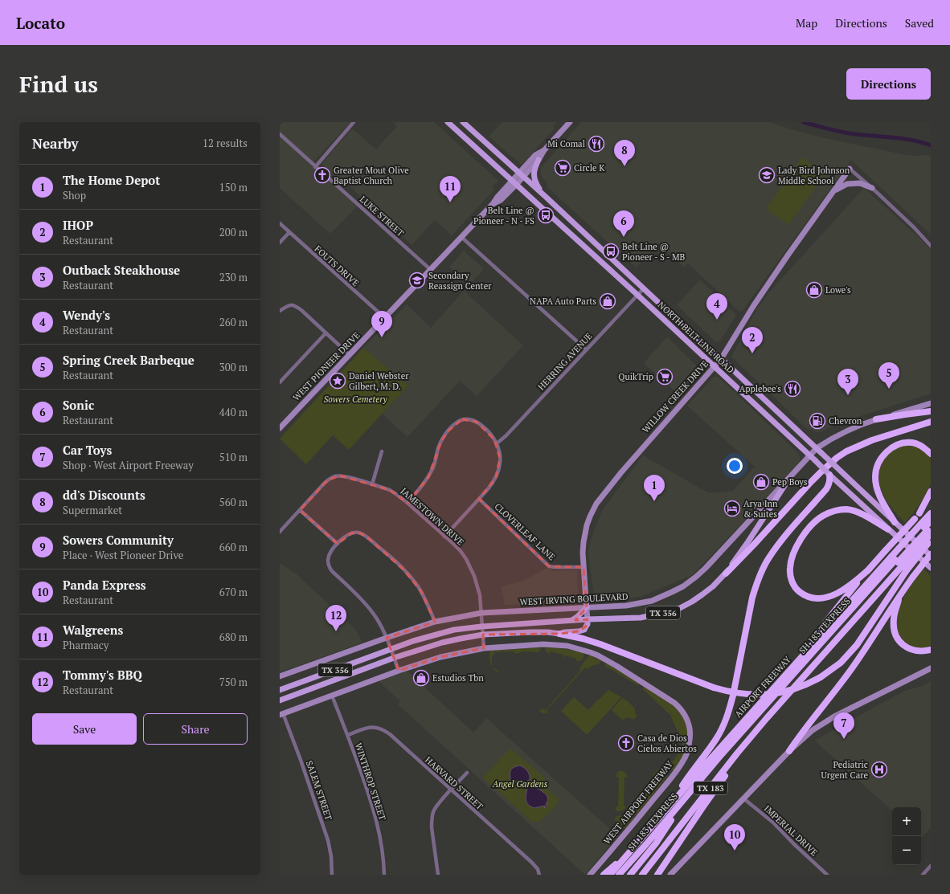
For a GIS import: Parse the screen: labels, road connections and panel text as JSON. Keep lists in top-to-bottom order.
{
  "streets": {
    "highway": ["SH 183 TEXPRESS", "AIRPORT FREEWAY", "TX 183"],
    "main road": ["NORTH BELT LINE ROAD", "TX 356"],
    "street": [
      "LUKE STREET",
      "FOUTS DRIVE",
      "HERRING AVENUE",
      "WEST PIONEER DRIVE",
      "WILLOW CREEK DRIVE",
      "JAMESTOWN DRIVE",
      "CLOVERLEAF LANE",
      "WEST IRVING BOULEVARD",
      "WINTHROP STREET",
      "HARVARD STREET",
      "SALEM STREET",
      "WEST AIRPORT FREEWAY",
      "IMPERIAL DRIVE"
    ]
  },
  "crossings": [
    ["LUKE STREET", "WEST PIONEER DRIVE"],
    ["FOUTS DRIVE", "WEST PIONEER DRIVE"],
    ["NORTH BELT LINE ROAD", "HERRING AVENUE"],
    ["NORTH BELT LINE ROAD", "WEST PIONEER DRIVE"],
    ["NORTH BELT LINE ROAD", "WILLOW CREEK DRIVE"],
    ["NORTH BELT LINE ROAD", "WEST IRVING BOULEVARD"],
    ["WILLOW CREEK DRIVE", "CLOVERLEAF LANE"],
    ["WILLOW CREEK DRIVE", "WEST IRVING BOULEVARD"],
    ["WILLOW CREEK DRIVE", "TX 356"],
    ["JAMESTOWN DRIVE", "WEST IRVING BOULEVARD"],
    ["JAMESTOWN DRIVE", "TX 356"],
    ["JAMESTOWN DRIVE", "WEST AIRPORT FREEWAY"],
    ["SH 183 TEXPRESS", "AIRPORT FREEWAY"],
    ["WINTHROP STREET", "HARVARD STREET"]
  ],
  "parks": ["Sowers Cemetery", "Angel Gardens"],
  "places": {
    "restaurant": ["Mi Comal", "Applebee's"],
    "supermarket": ["Circle K", "QuikTrip"],
    "church": ["Greater Mout Olive Baptist Church", "Casa de Dios Cielos Abiertos"],
    "school or university": ["Lady Bird Johnson Middle School", "Secondary Reassign Center"],
    "bus stop": ["Belt Line @ Pioneer - N - FS", "Belt Line @ Pioneer - S - MB"],
    "shop": [
      "Lowe's",
      "NAPA Auto Parts",
      "Pep Boys",
      "Estudios Tbn"
    ],
    "place": ["Daniel Webster Gilbert, M. D."],
    "fuel station": ["Chevron"],
    "hotel": ["Arya Inn & Suites"],
    "hospital": ["Pediatric Urgent Care"]
  },
  "page": {
    "header": "Locato",
    "nav": ["Map", "Directions", "Saved"],
    "buttons": [
      "Directions",
      ["Save", "Share"]
    ],
    "title": "Find us",
    "heading": ["Nearby", "12 results"],
    "pins": [
      "8",
      "11",
      "6",
      "4",
      "9",
      "2",
      "5",
      "3",
      "1",
      "12",
      "7",
      "10"
    ],
    "list": [
      {
        "mark": "1",
        "name": "The Home Depot",
        "note": "Shop",
        "value": "150 m"
      },
      {
        "mark": "2",
        "name": "IHOP",
        "note": "Restaurant",
        "value": "200 m"
      },
      {
        "mark": "3",
        "name": "Outback Steakhouse",
        "note": "Restaurant",
        "value": "230 m"
      },
      {
        "mark": "4",
        "name": "Wendy's",
        "note": "Restaurant",
        "value": "260 m"
      },
      {
        "mark": "5",
        "name": "Spring Creek Barbeque",
        "note": "Restaurant",
        "value": "300 m"
      },
      {
        "mark": "6",
        "name": "Sonic",
        "note": "Restaurant",
        "value": "440 m"
      },
      {
        "mark": "7",
        "name": "Car Toys",
        "note": "Shop · West Airport Freeway",
        "value": "510 m"
      },
      {
        "mark": "8",
        "name": "dd's Discounts",
        "note": "Supermarket",
        "value": "560 m"
      },
      {
        "mark": "9",
        "name": "Sowers Community",
        "note": "Place · West Pioneer Drive",
        "value": "660 m"
      },
      {
        "mark": "10",
        "name": "Panda Express",
        "note": "Restaurant",
        "value": "670 m"
      },
      {
        "mark": "11",
        "name": "Walgreens",
        "note": "Pharmacy",
        "value": "680 m"
      },
      {
        "mark": "12",
        "name": "Tommy's BBQ",
        "note": "Restaurant",
        "value": "750 m"
      }
    ],
    "map_buttons": ["+", "−"]
  }
}
